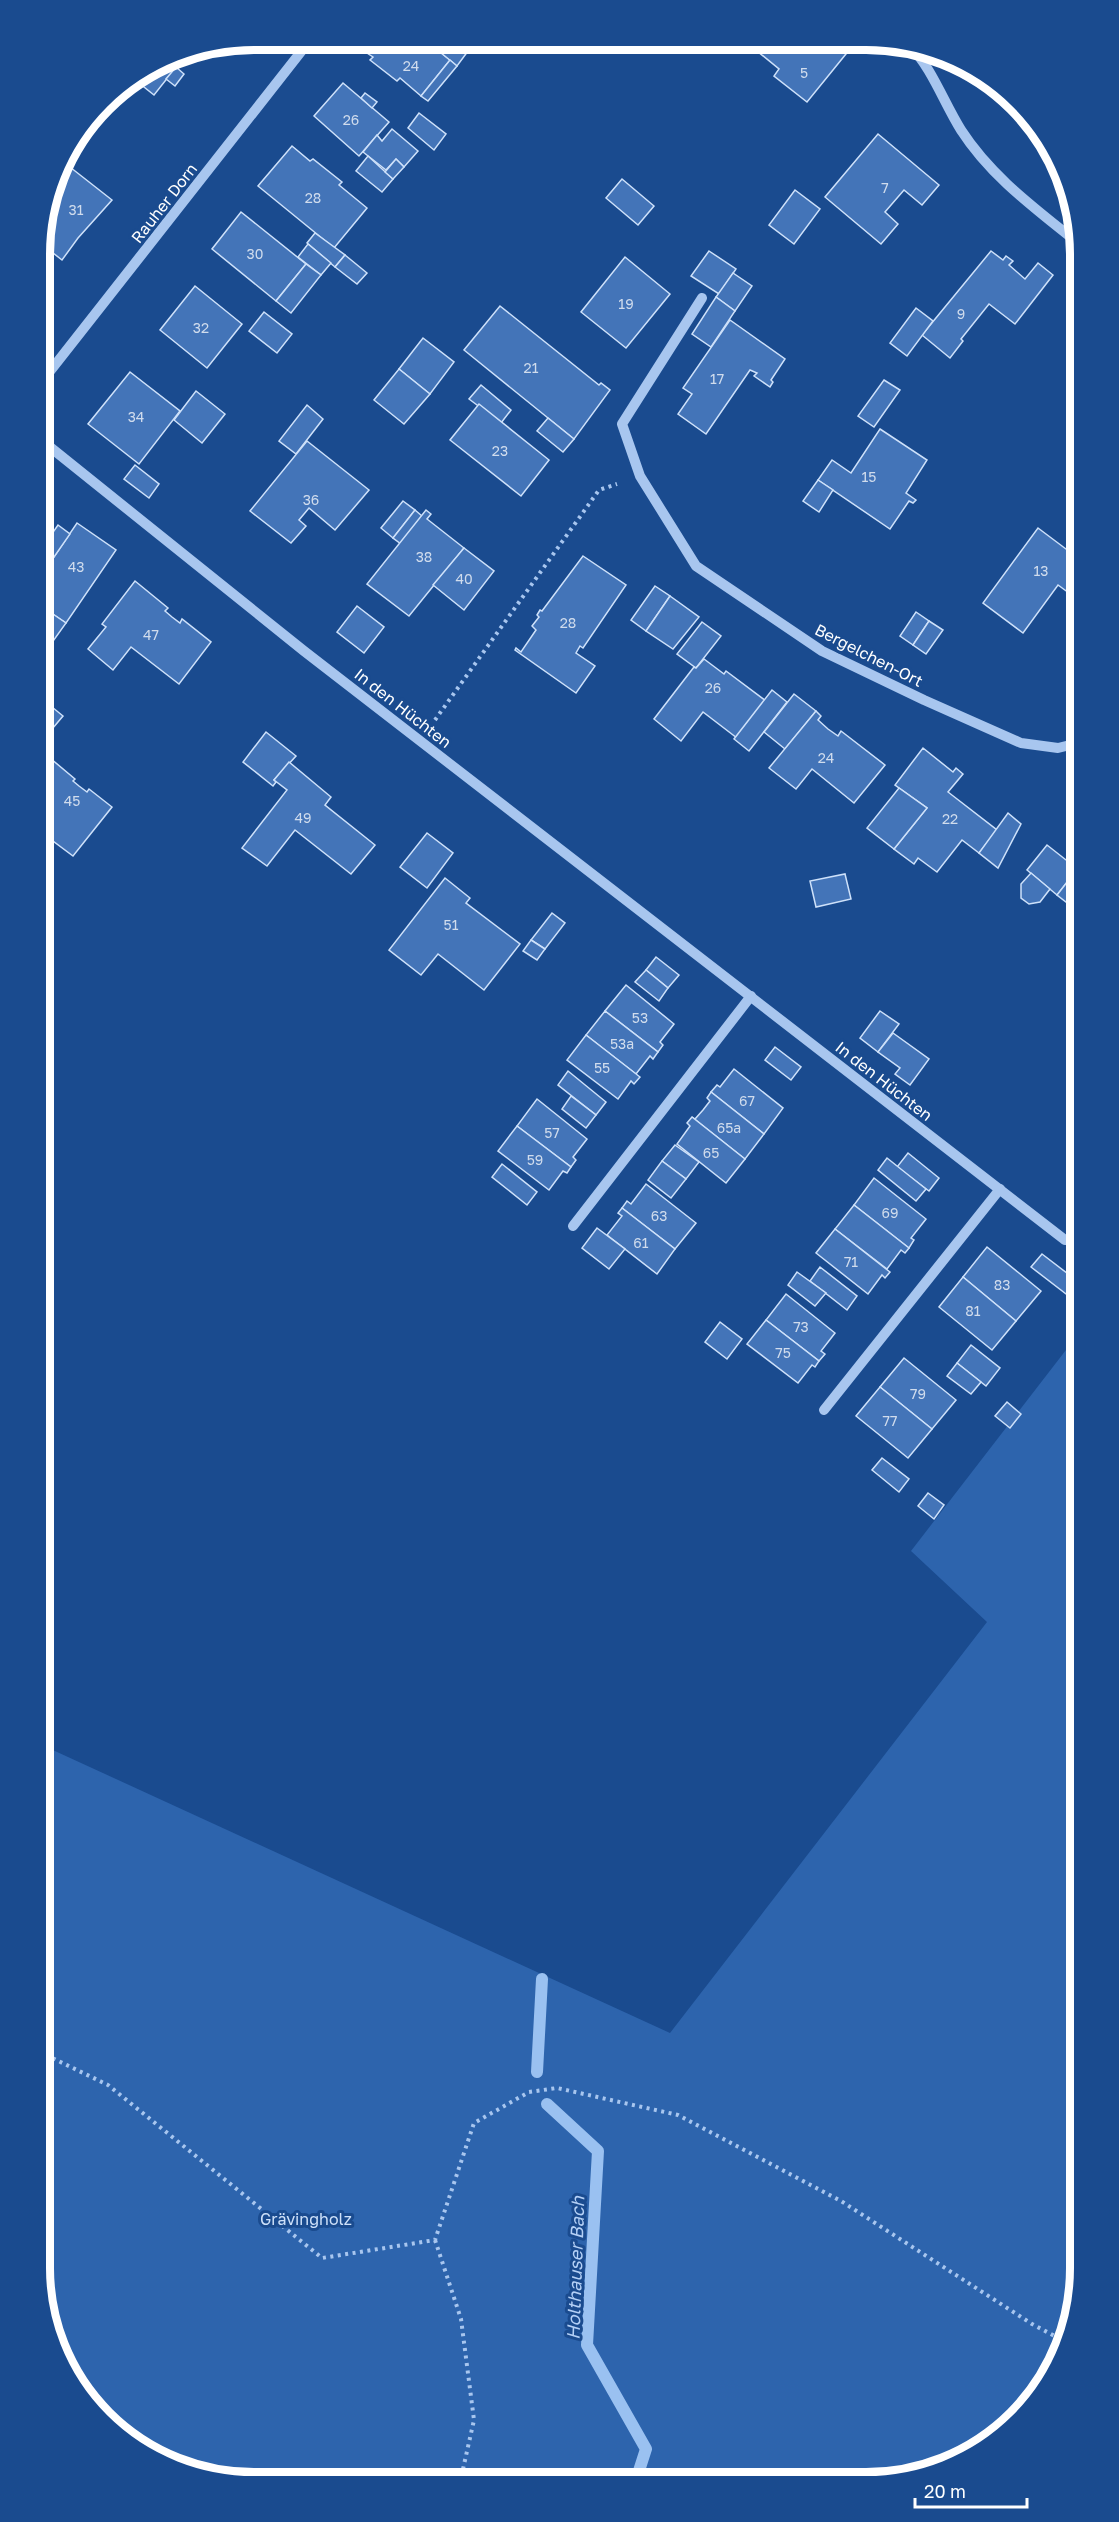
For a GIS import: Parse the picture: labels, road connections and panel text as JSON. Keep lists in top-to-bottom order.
{
  "streets": {
    "street": ["Rauher Dorn", "Bergelchen-Ort", "In den Hüchten"]
  },
  "water": ["Holthauser Bach"],
  "parks": ["Grävingholz"],
  "house_numbers": [
    "24",
    "5",
    "26",
    "7",
    "28",
    "31",
    "30",
    "19",
    "9",
    "32",
    "21",
    "17",
    "34",
    "23",
    "15",
    "36",
    "38",
    "43",
    "13",
    "40",
    "28",
    "47",
    "26",
    "24",
    "45",
    "49",
    "22",
    "51",
    "53",
    "53a",
    "55",
    "67",
    "65a",
    "57",
    "65",
    "59",
    "69",
    "63",
    "61",
    "71",
    "83",
    "81",
    "73",
    "75",
    "79",
    "77"
  ],
  "scale_bar": "20 m"
}
